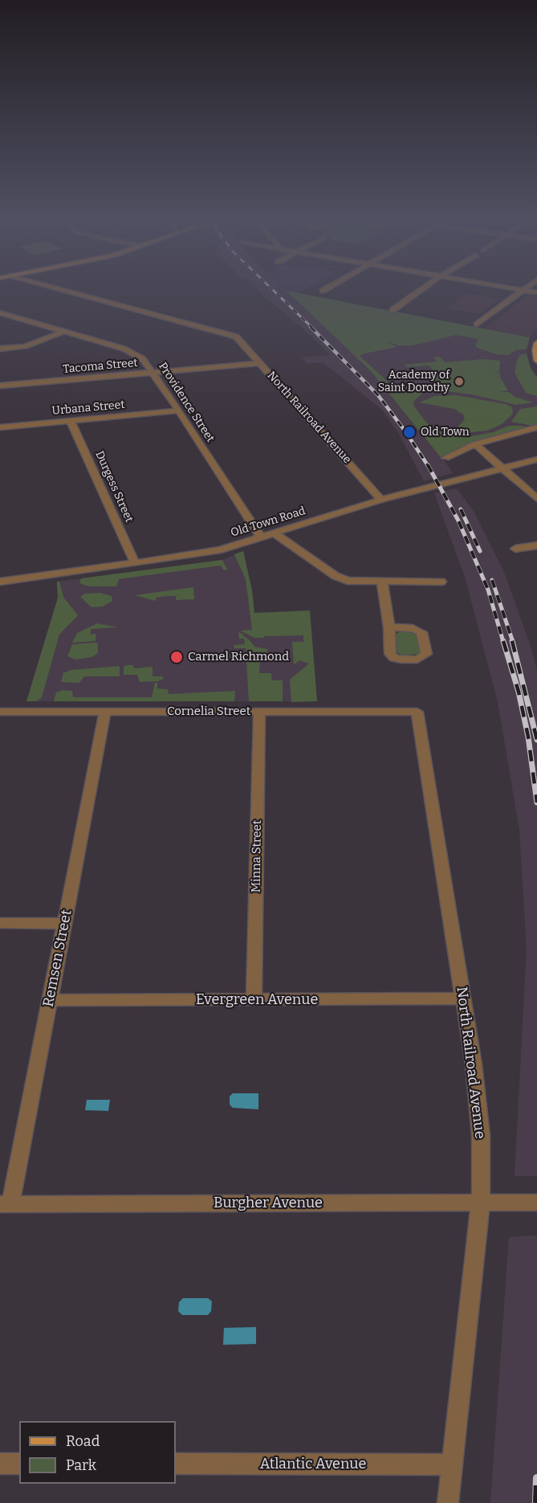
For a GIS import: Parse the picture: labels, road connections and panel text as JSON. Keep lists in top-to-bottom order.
{
  "streets": {
    "street": [
      "Tacoma Street",
      "Providence Street",
      "Urbana Street",
      "North Railroad Avenue",
      "Durgess Street",
      "Old Town Road",
      "Cornelia Street",
      "Minna Street",
      "Remsen Street",
      "Evergreen Avenue",
      "Burgher Avenue",
      "Atlantic Avenue"
    ]
  },
  "crossings": [
    ["Tacoma Street", "Providence Street"],
    ["Tacoma Street", "North Railroad Avenue"],
    ["Providence Street", "Urbana Street"],
    ["Providence Street", "Old Town Road"],
    ["Urbana Street", "Durgess Street"],
    ["North Railroad Avenue", "Old Town Road"],
    ["North Railroad Avenue", "Cornelia Street"],
    ["North Railroad Avenue", "Evergreen Avenue"],
    ["North Railroad Avenue", "Burgher Avenue"],
    ["North Railroad Avenue", "Atlantic Avenue"],
    ["Durgess Street", "Old Town Road"],
    ["Cornelia Street", "Minna Street"],
    ["Cornelia Street", "Remsen Street"],
    ["Minna Street", "Evergreen Avenue"],
    ["Remsen Street", "Evergreen Avenue"],
    ["Remsen Street", "Burgher Avenue"]
  ],
  "places": ["Academy of Saint Dorothy", "Old Town", "Carmel Richmond"],
  "legend": ["Road", "Park"]
}
